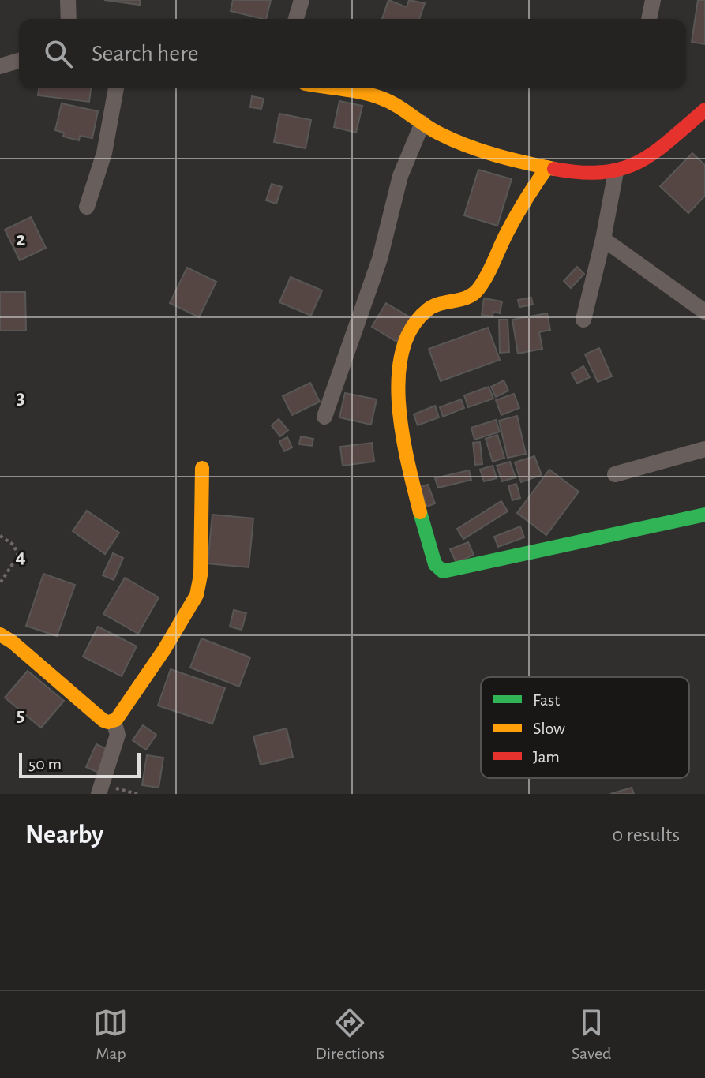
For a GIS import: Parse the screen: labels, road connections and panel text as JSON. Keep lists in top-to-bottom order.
{
  "legend": ["Fast", "Slow", "Jam"],
  "scale_bar": "50 m",
  "page": {
    "search": "Search here",
    "scale": "50 m",
    "heading": ["Nearby", "0 results"],
    "nav": ["Map", "Directions", "Saved"]
  },
  "grid": {
    "rows": [
      "2",
      "3",
      "4",
      "5"
    ]
  }
}
